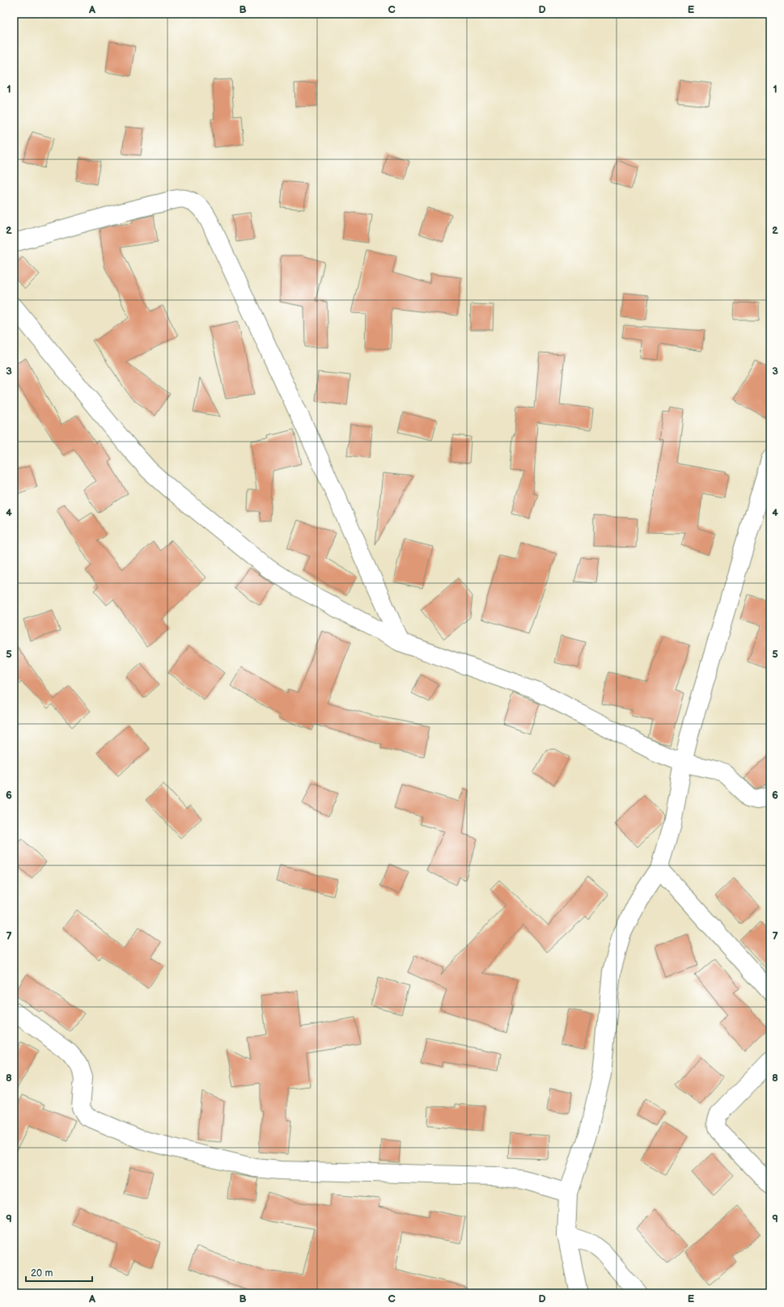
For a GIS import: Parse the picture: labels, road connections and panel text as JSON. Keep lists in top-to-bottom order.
{
  "scale_bar": "20 m",
  "grid": {
    "columns": [
      "A",
      "B",
      "C",
      "D",
      "E"
    ],
    "rows": [
      "1",
      "2",
      "3",
      "4",
      "5",
      "6",
      "7",
      "8",
      "9"
    ]
  }
}
